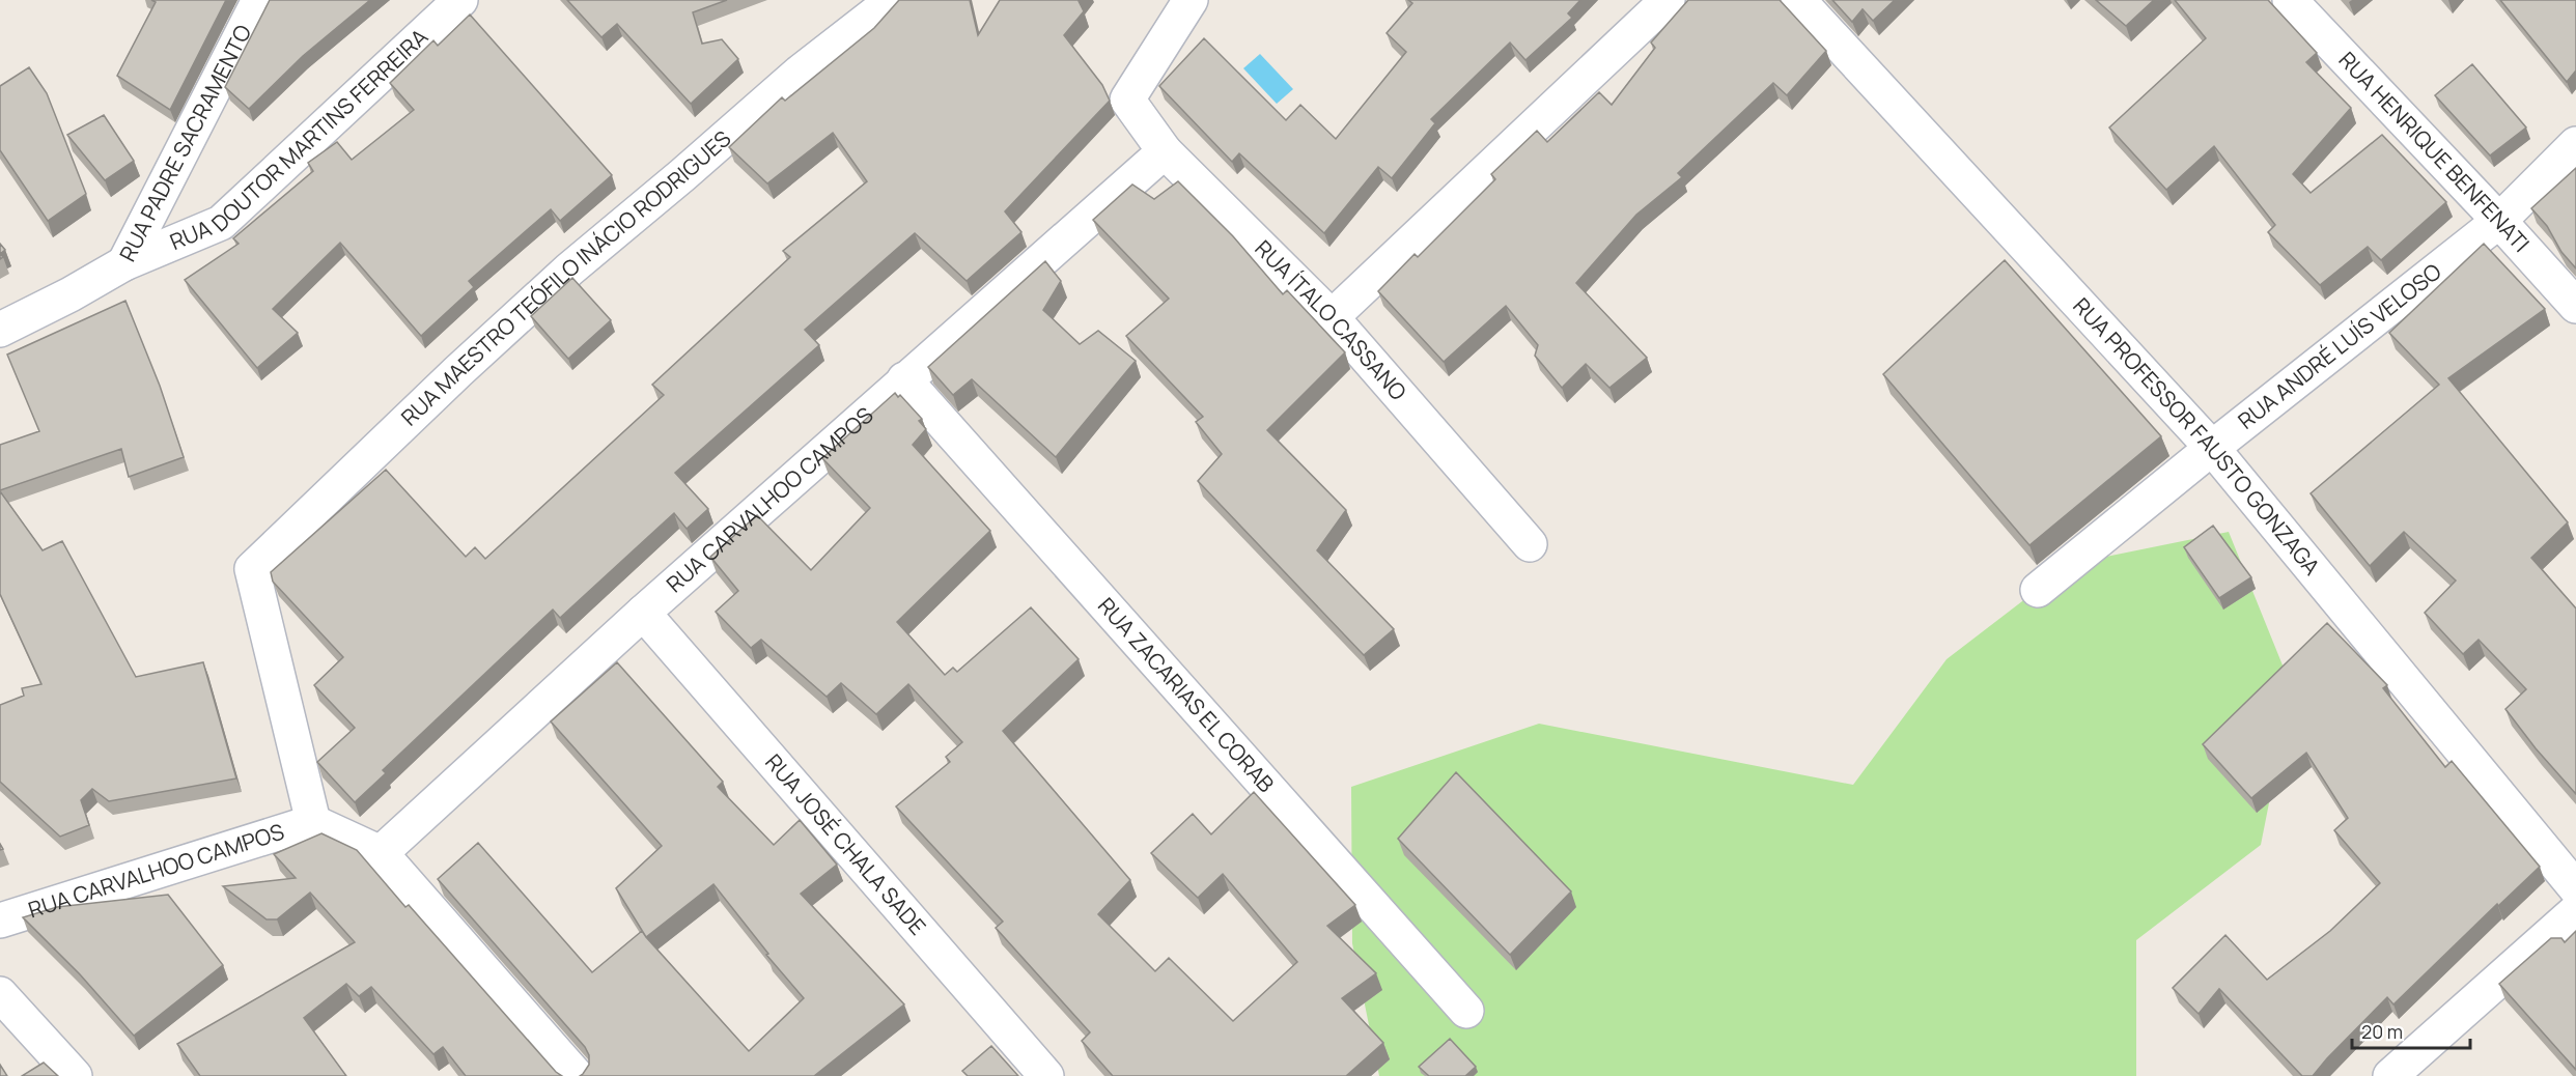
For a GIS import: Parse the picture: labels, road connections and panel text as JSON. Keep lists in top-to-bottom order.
{
  "streets": {
    "street": [
      "RUA DOUTOR MARTINS FERREIRA",
      "RUA PADRE SACRAMENTO",
      "RUA HENRIQUE BENFENATI",
      "RUA MAESTRO TEÓFILO INÁCIO RODRIGUES",
      "RUA ÍTALO CASSANO",
      "RUA ANDRÉ LUÍS VELOSO",
      "RUA PROFESSOR FAUSTO GONZAGA",
      "RUA CARVALHOO CAMPOS",
      "RUA ZACARIAS EL CORAB",
      "RUA JOSÉ CHALA SADE"
    ]
  },
  "crossings": [
    ["RUA DOUTOR MARTINS FERREIRA", "RUA PADRE SACRAMENTO"],
    ["RUA HENRIQUE BENFENATI", "RUA ANDRÉ LUÍS VELOSO"],
    ["RUA MAESTRO TEÓFILO INÁCIO RODRIGUES", "RUA CARVALHOO CAMPOS"],
    ["RUA ÍTALO CASSANO", "RUA CARVALHOO CAMPOS"],
    ["RUA ANDRÉ LUÍS VELOSO", "RUA PROFESSOR FAUSTO GONZAGA"],
    ["RUA CARVALHOO CAMPOS", "RUA ZACARIAS EL CORAB"],
    ["RUA CARVALHOO CAMPOS", "RUA JOSÉ CHALA SADE"]
  ],
  "scale_bar": "20 m"
}
